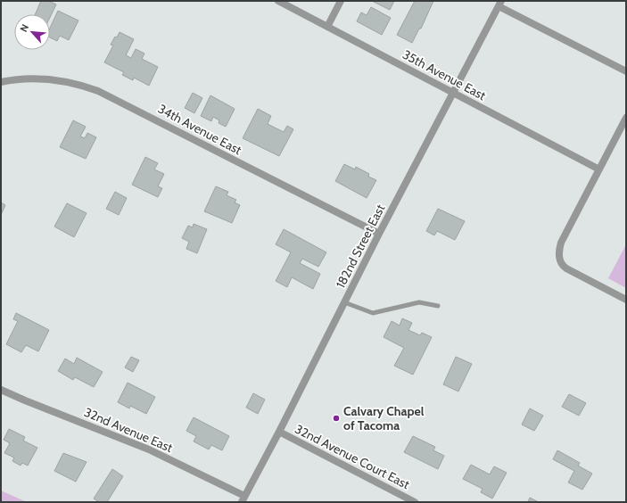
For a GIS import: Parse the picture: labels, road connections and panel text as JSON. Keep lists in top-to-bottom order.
{
  "streets": {
    "street": [
      "35th Avenue East",
      "34th Avenue East",
      "182nd Street East",
      "32nd Avenue East",
      "32nd Avenue Court East"
    ]
  },
  "crossings": [
    ["35th Avenue East", "182nd Street East"],
    ["34th Avenue East", "182nd Street East"],
    ["182nd Street East", "32nd Avenue East"],
    ["182nd Street East", "32nd Avenue Court East"]
  ],
  "places": ["Calvary Chapel of Tacoma"],
  "north": "top left"
}
